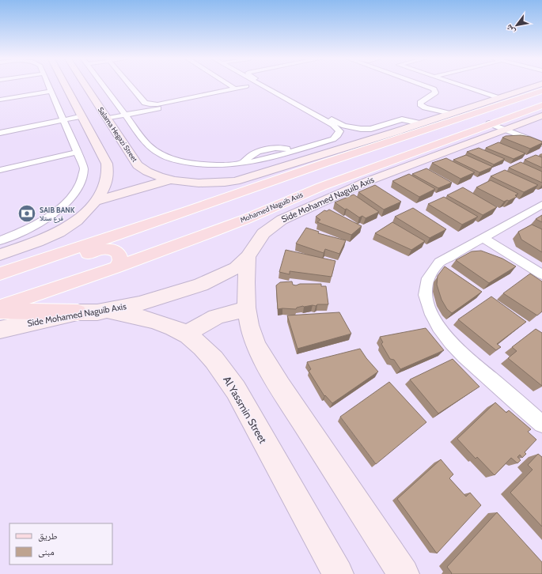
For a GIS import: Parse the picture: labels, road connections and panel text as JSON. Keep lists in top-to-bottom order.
{
  "streets": {
    "main road": ["Mohamed Naguib Axis"],
    "street": ["Salama Hegazi Street", "Side Mohamed Naguib Axis", "Al Yassmin Street"]
  },
  "crossings": [
    ["Side Mohamed Naguib Axis", "Al Yassmin Street"]
  ],
  "places": {
    "bank": ["SAIB BANK فرع ستلا"]
  },
  "legend": ["طريق", "مبنى"],
  "north": "bottom left"
}
